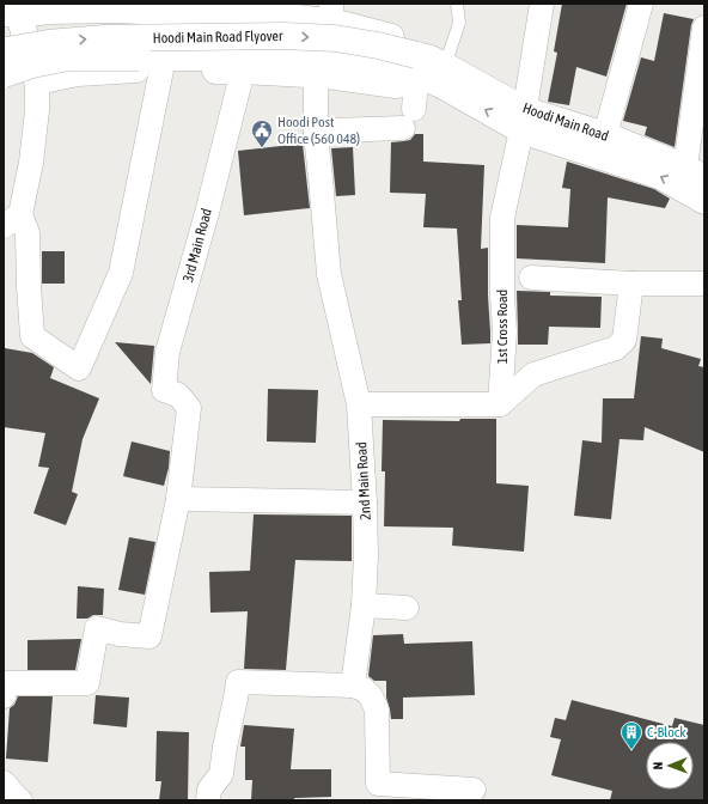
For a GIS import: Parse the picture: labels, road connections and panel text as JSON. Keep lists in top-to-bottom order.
{
  "streets": {
    "main road": ["Hoodi Main Road Flyover", "Hoodi Main Road"],
    "street": ["3rd Main Road", "1st Cross Road", "2nd Main Road"]
  },
  "crossings": [
    ["Hoodi Main Road Flyover", "Hoodi Main Road"],
    ["Hoodi Main Road", "1st Cross Road"]
  ],
  "places": {
    "public building": ["Hoodi Post Office (560 048)"],
    "building": ["C-Block"]
  },
  "north": "left"
}
